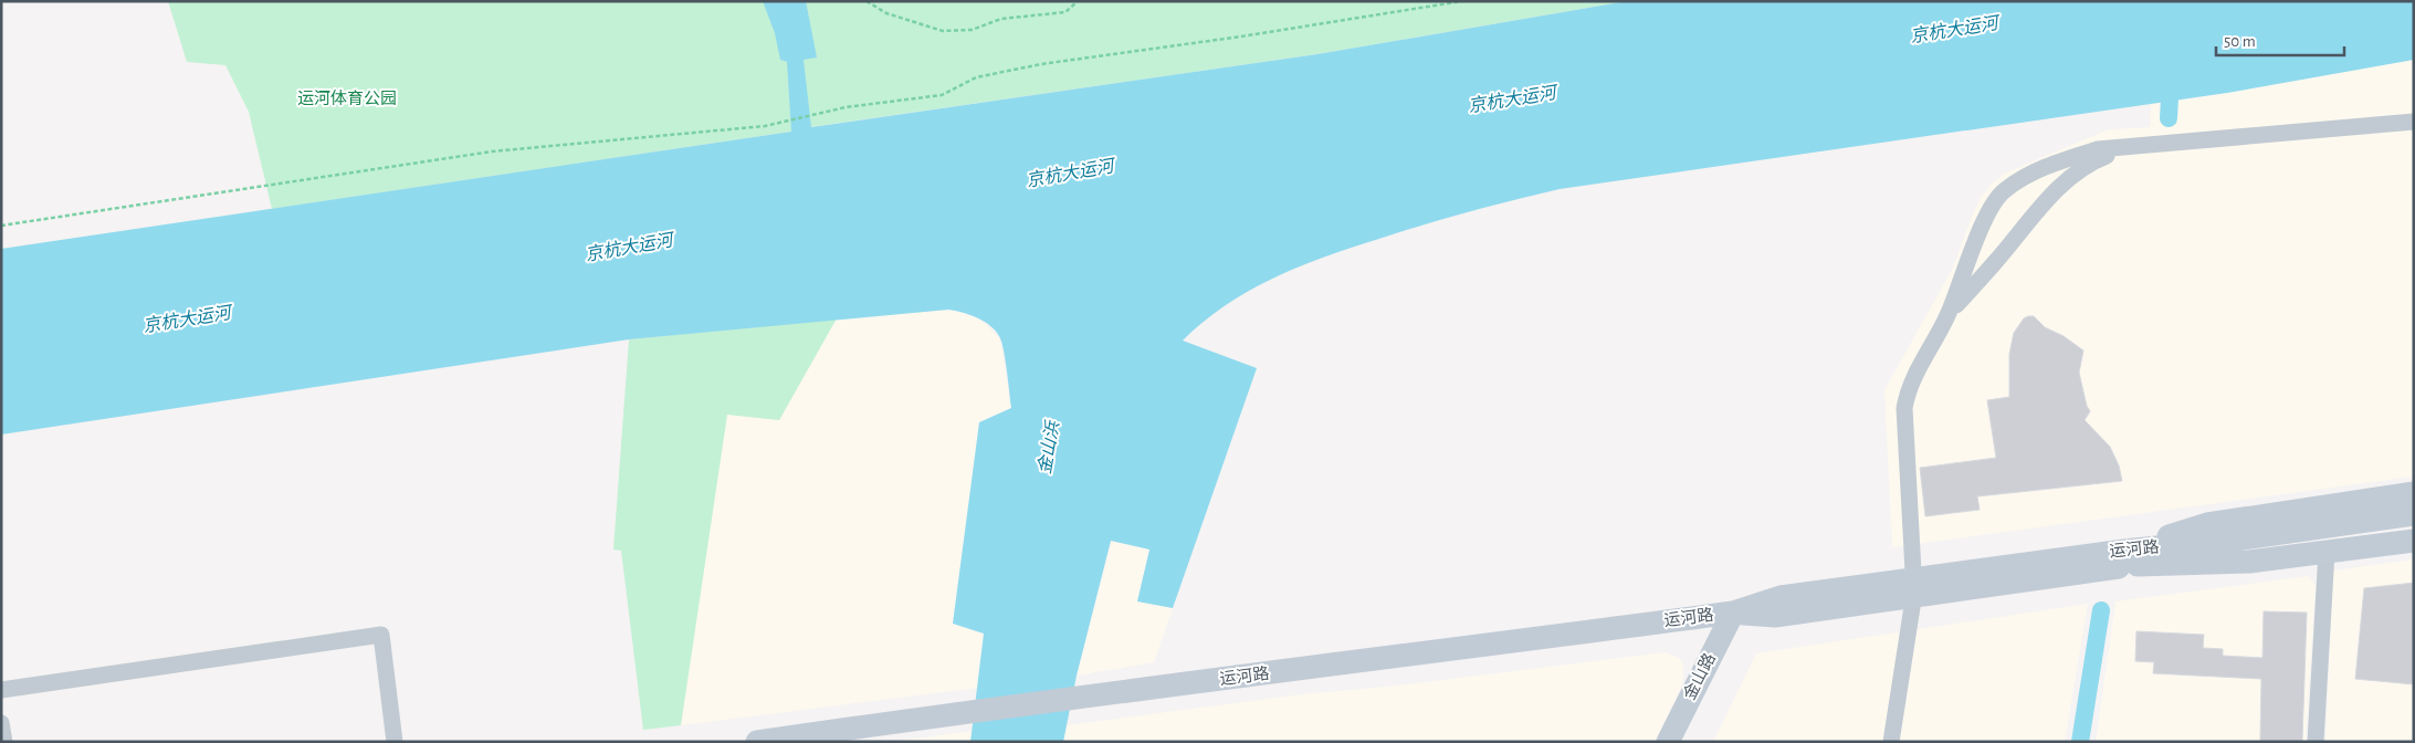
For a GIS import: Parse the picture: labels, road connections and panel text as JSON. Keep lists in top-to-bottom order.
{
  "streets": {
    "street": ["运河路", "金山路"]
  },
  "crossings": [
    ["运河路", "金山路"]
  ],
  "water": ["京杭大运河", "金山浜"],
  "parks": ["运河体育公园"],
  "scale_bar": "50 m"
}
